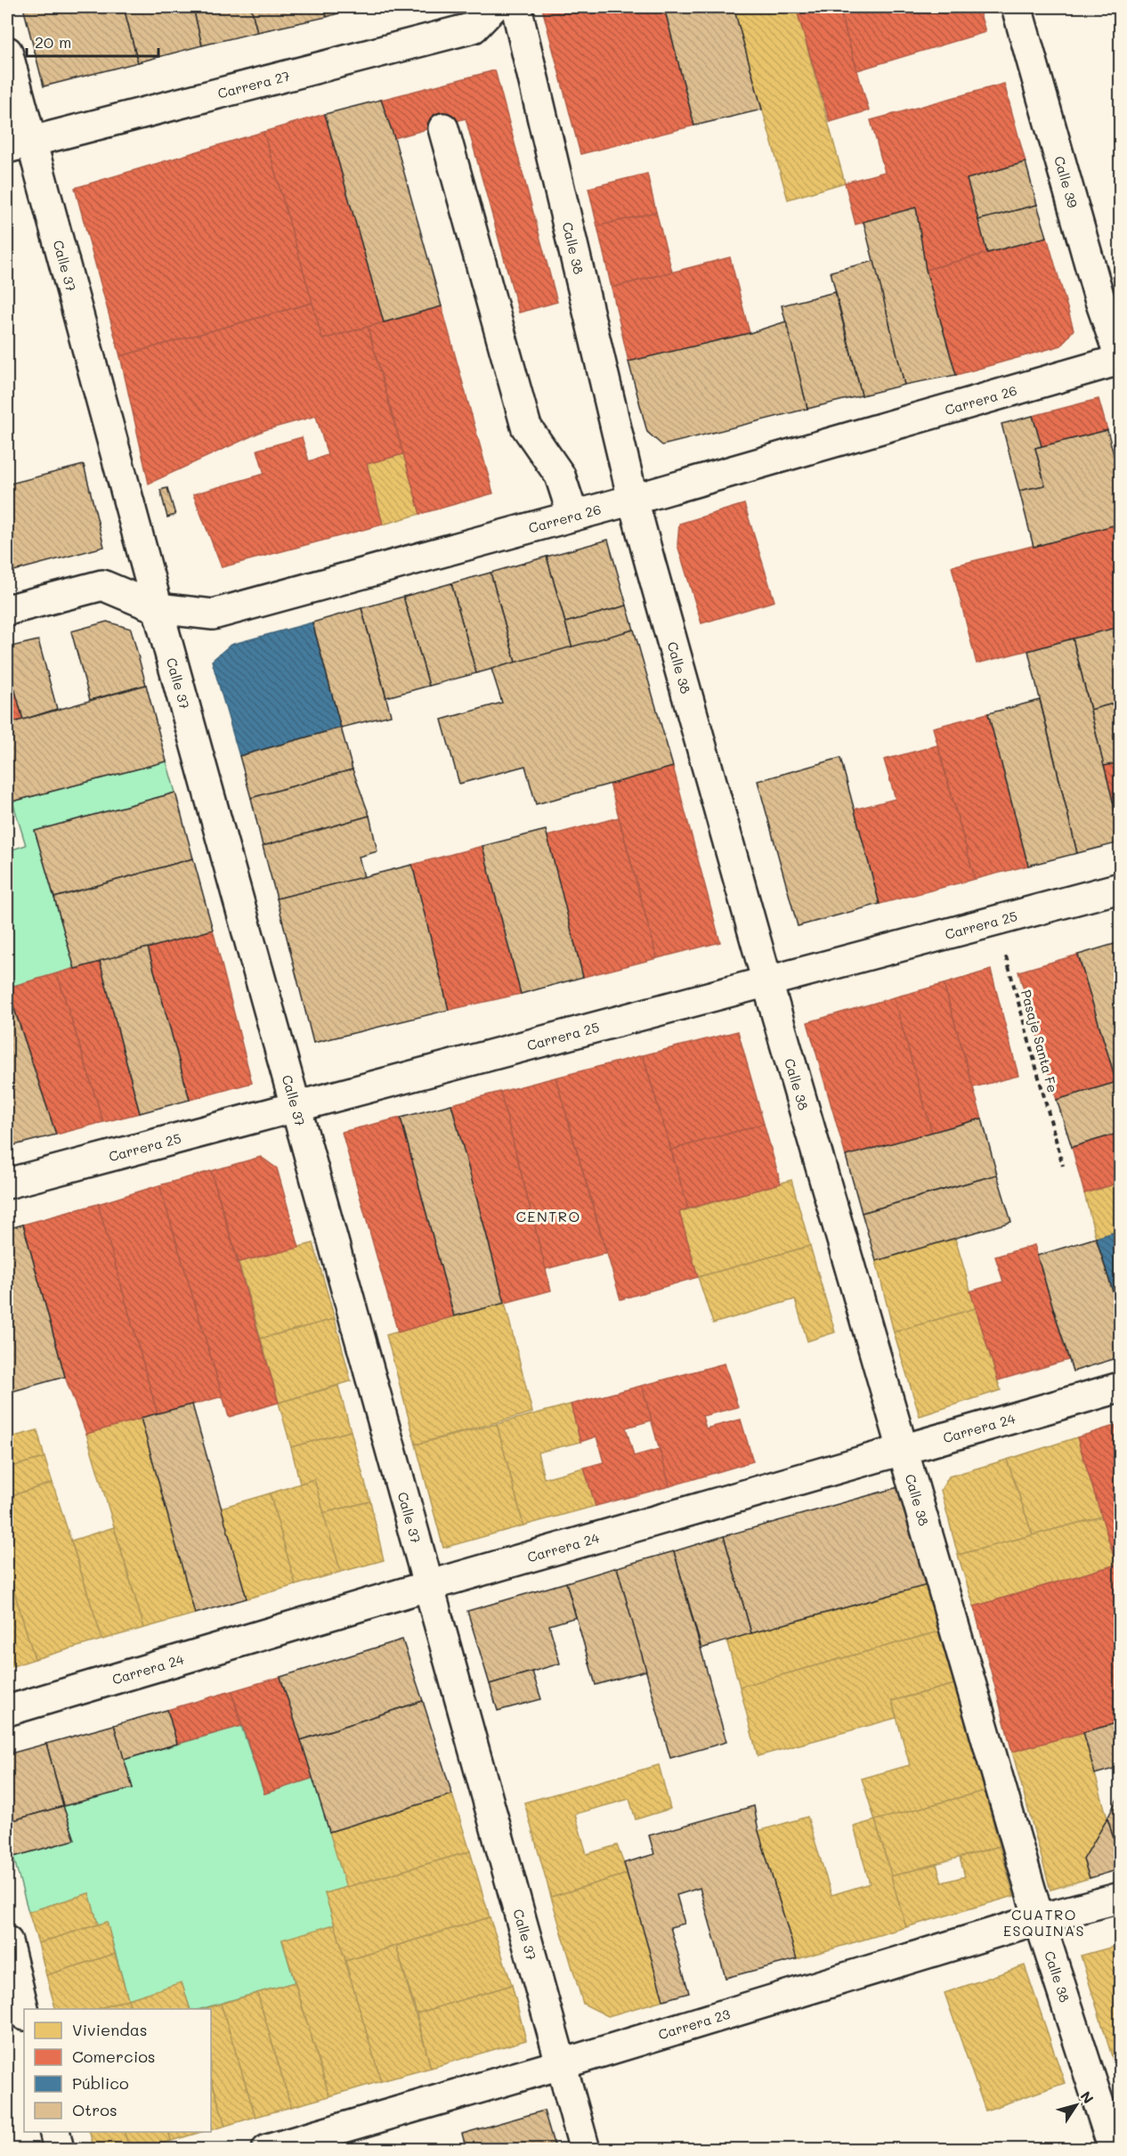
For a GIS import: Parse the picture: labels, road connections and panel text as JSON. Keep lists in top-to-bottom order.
{
  "streets": {
    "street": [
      "Carrera 27",
      "Calle 39",
      "Calle 38",
      "Calle 37",
      "Carrera 26",
      "Carrera 25",
      "Carrera 24",
      "Carrera 23"
    ],
    "path": ["Pasaje Santa Fe"]
  },
  "crossings": [
    ["Carrera 27", "Calle 37"],
    ["Calle 39", "Carrera 26"],
    ["Calle 38", "Carrera 26"],
    ["Calle 38", "Carrera 25"],
    ["Calle 38", "Carrera 24"],
    ["Calle 38", "Carrera 23"],
    ["Calle 37", "Carrera 26"],
    ["Calle 37", "Carrera 25"],
    ["Calle 37", "Carrera 24"],
    ["Calle 37", "Carrera 23"],
    ["Carrera 25", "Pasaje Santa Fe"]
  ],
  "districts": ["CENTRO", "CUATRO ESQUINAS"],
  "legend": [
    "Viviendas",
    "Comercios",
    "Público",
    "Otros"
  ],
  "scale_bar": "20 m",
  "north": "top right"
}
